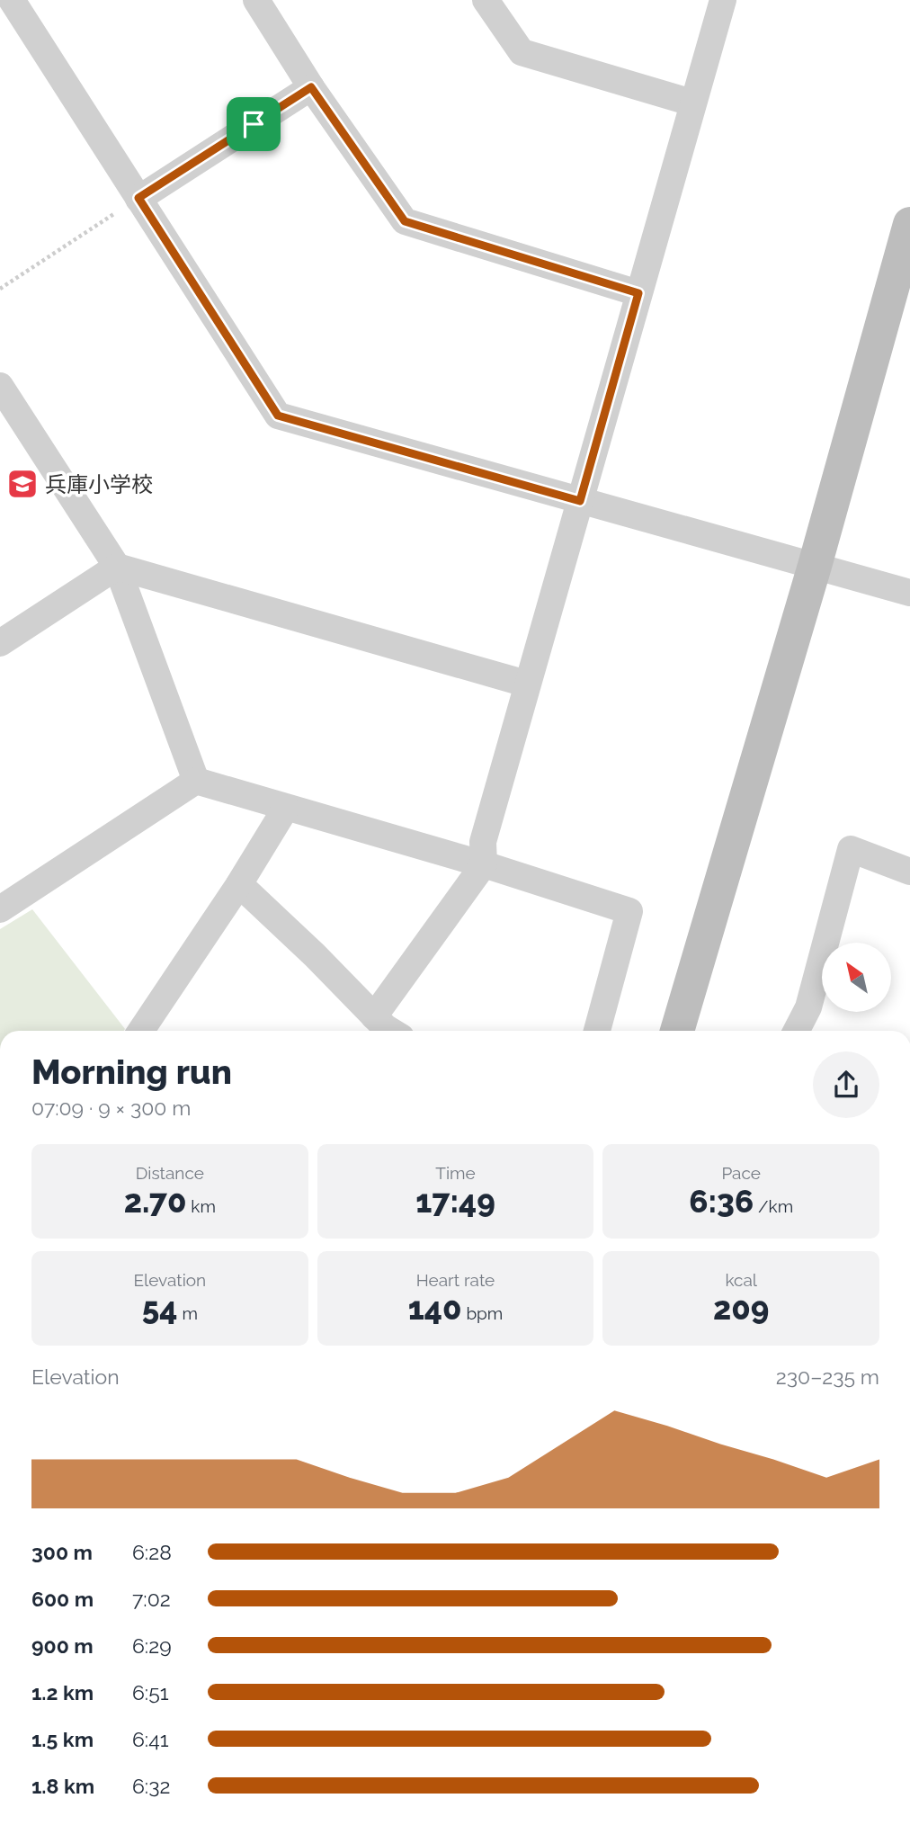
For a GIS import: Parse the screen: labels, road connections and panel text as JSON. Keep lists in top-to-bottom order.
{
  "places": {
    "school or university": ["兵庫小学校"]
  },
  "north": "top left",
  "page": {
    "heading": ["Morning run", "07:09 · 9 × 300 m"],
    "stats": [
      ["Distance", "2.70 km"],
      ["Time", "17:49"],
      ["Pace", "6:36 /km"],
      ["Elevation", "54 m"],
      ["Heart rate", "140 bpm"],
      ["kcal", "209"]
    ],
    "chart": ["Elevation", "230–235 m"],
    "list": [
      {
        "name": "300 m",
        "note": "6:28"
      },
      {
        "name": "600 m",
        "note": "7:02"
      },
      {
        "name": "900 m",
        "note": "6:29"
      },
      {
        "name": "1.2 km",
        "note": "6:51"
      },
      {
        "name": "1.5 km",
        "note": "6:41"
      },
      {
        "name": "1.8 km",
        "note": "6:32"
      }
    ]
  }
}
